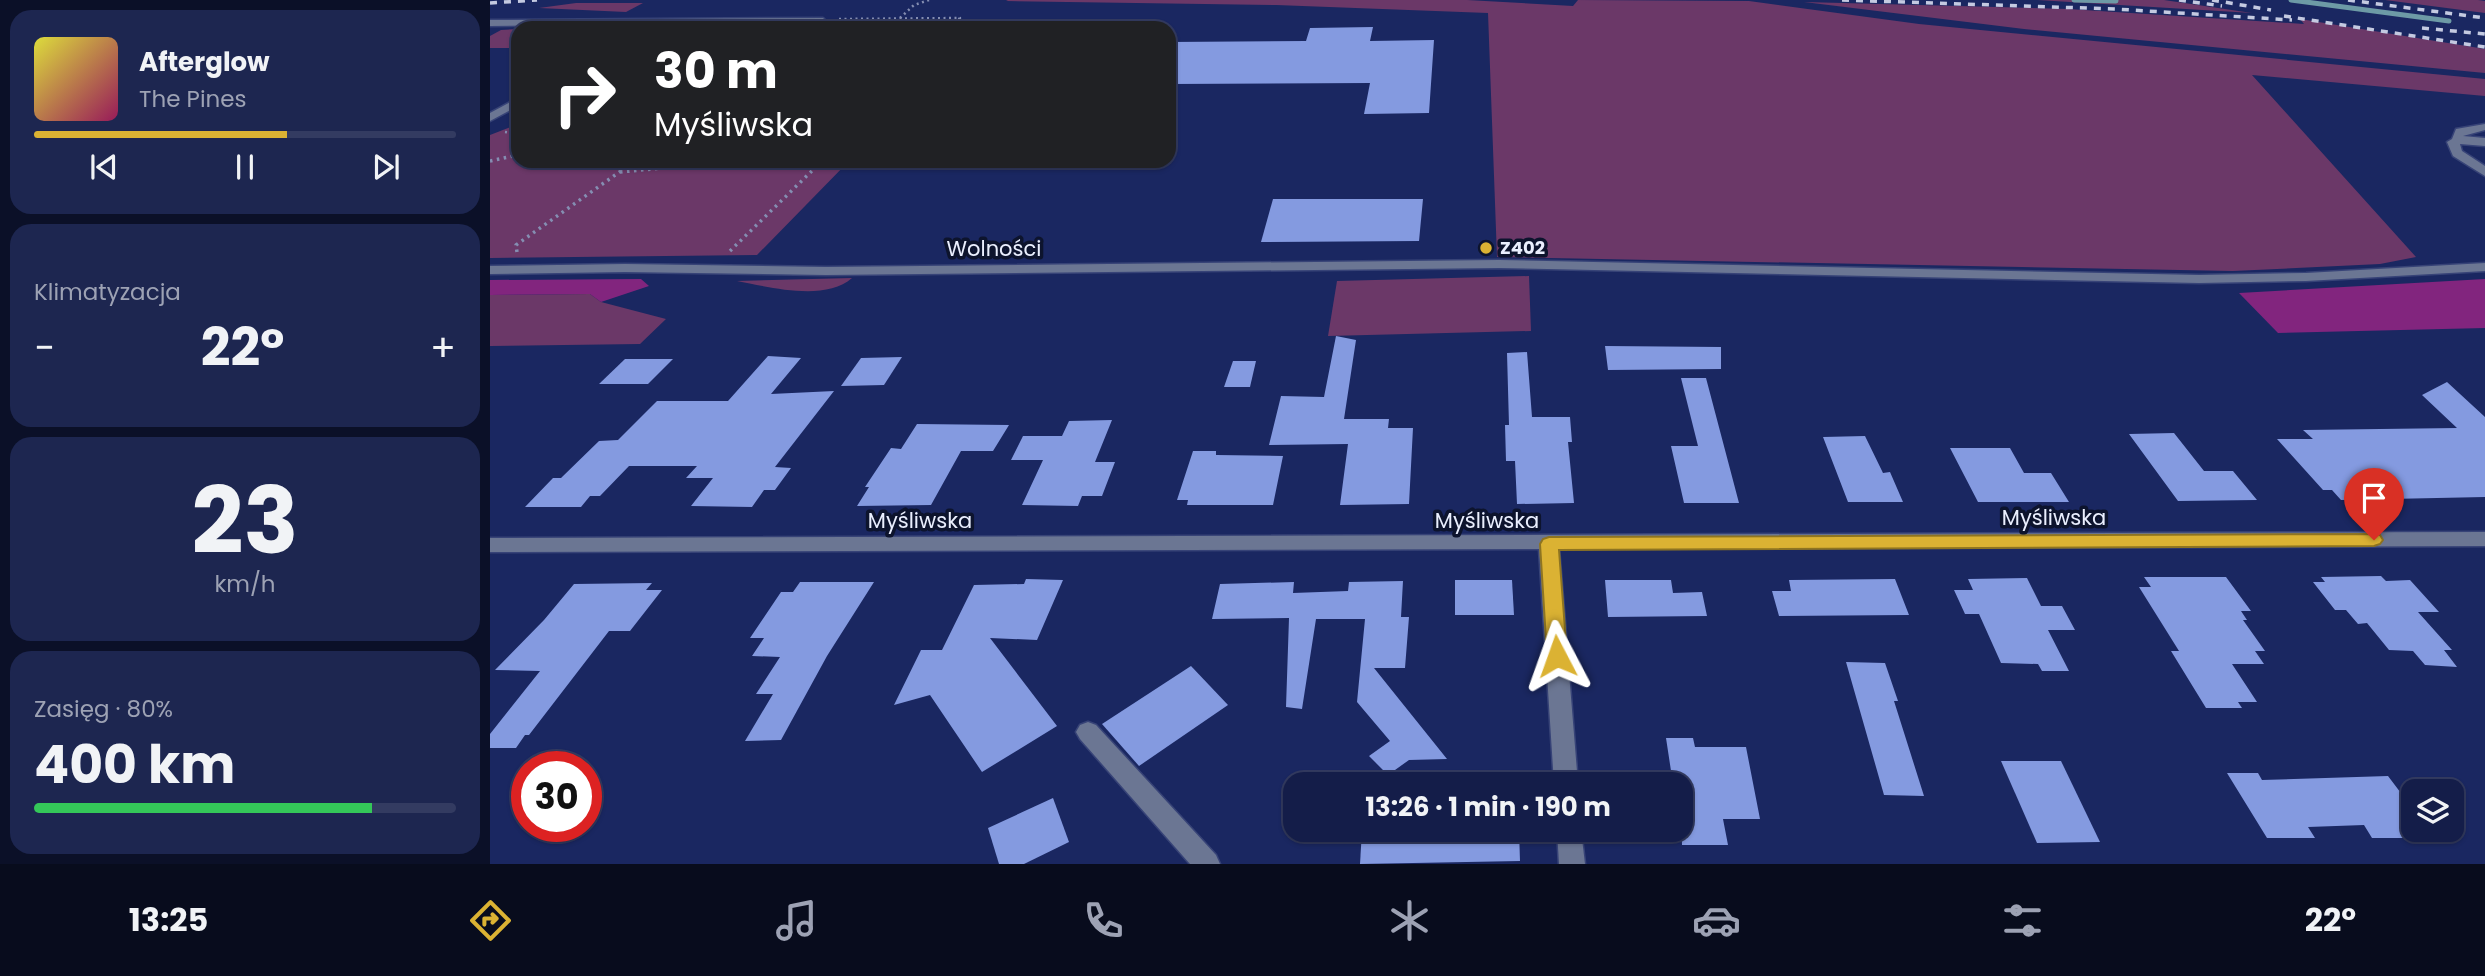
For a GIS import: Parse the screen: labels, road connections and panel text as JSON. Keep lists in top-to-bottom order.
{
  "streets": {
    "street": ["Wolności", "Myśliwska"]
  },
  "places": ["Z402"],
  "page": {
    "turn": ["30 m", "Myśliwska"],
    "song": ["Afterglow", "The Pines"],
    "tile": [
      "Klimatyzacja",
      ["23", "km/h"],
      ["Zasięg · 80%", "400 km"]
    ],
    "heat": ["−", "22°", "+"],
    "limit": "30",
    "trip": "13:26 · 1 min · 190 m",
    "tabs": ["13:25", "22°"]
  }
}
